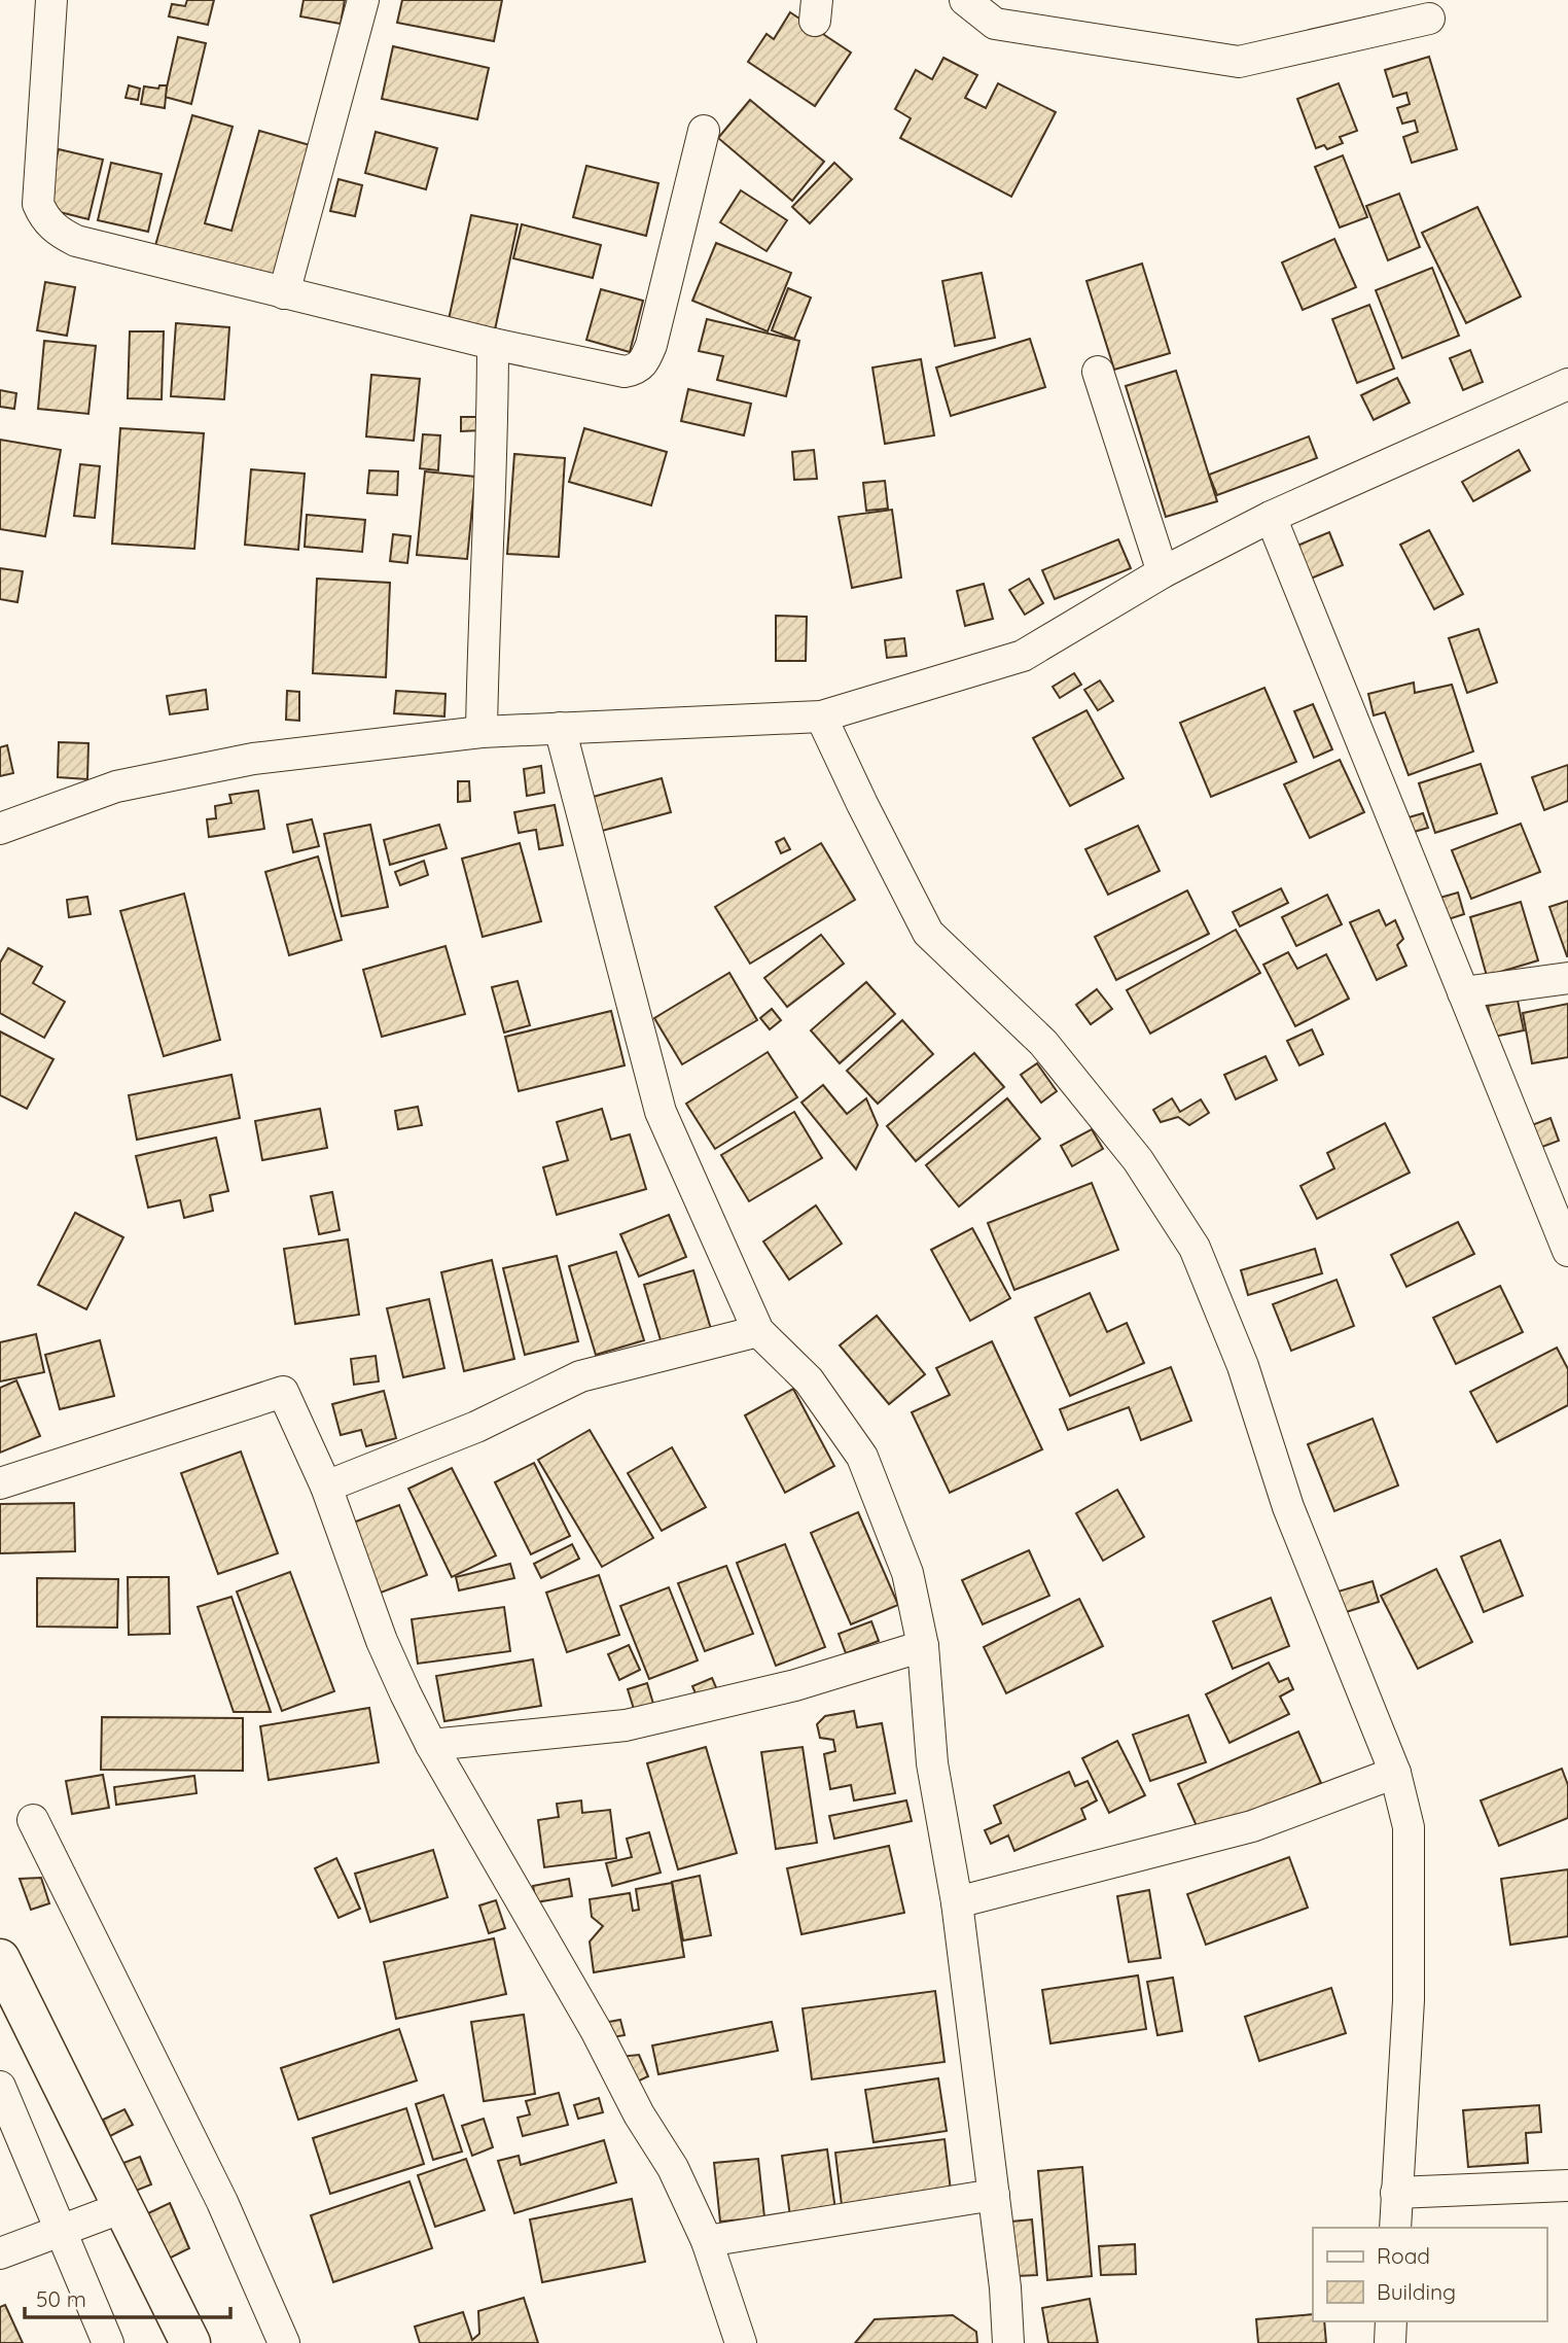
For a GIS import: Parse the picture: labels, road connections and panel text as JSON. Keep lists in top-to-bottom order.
{
  "legend": ["Road", "Building"],
  "scale_bar": "50 m"
}
